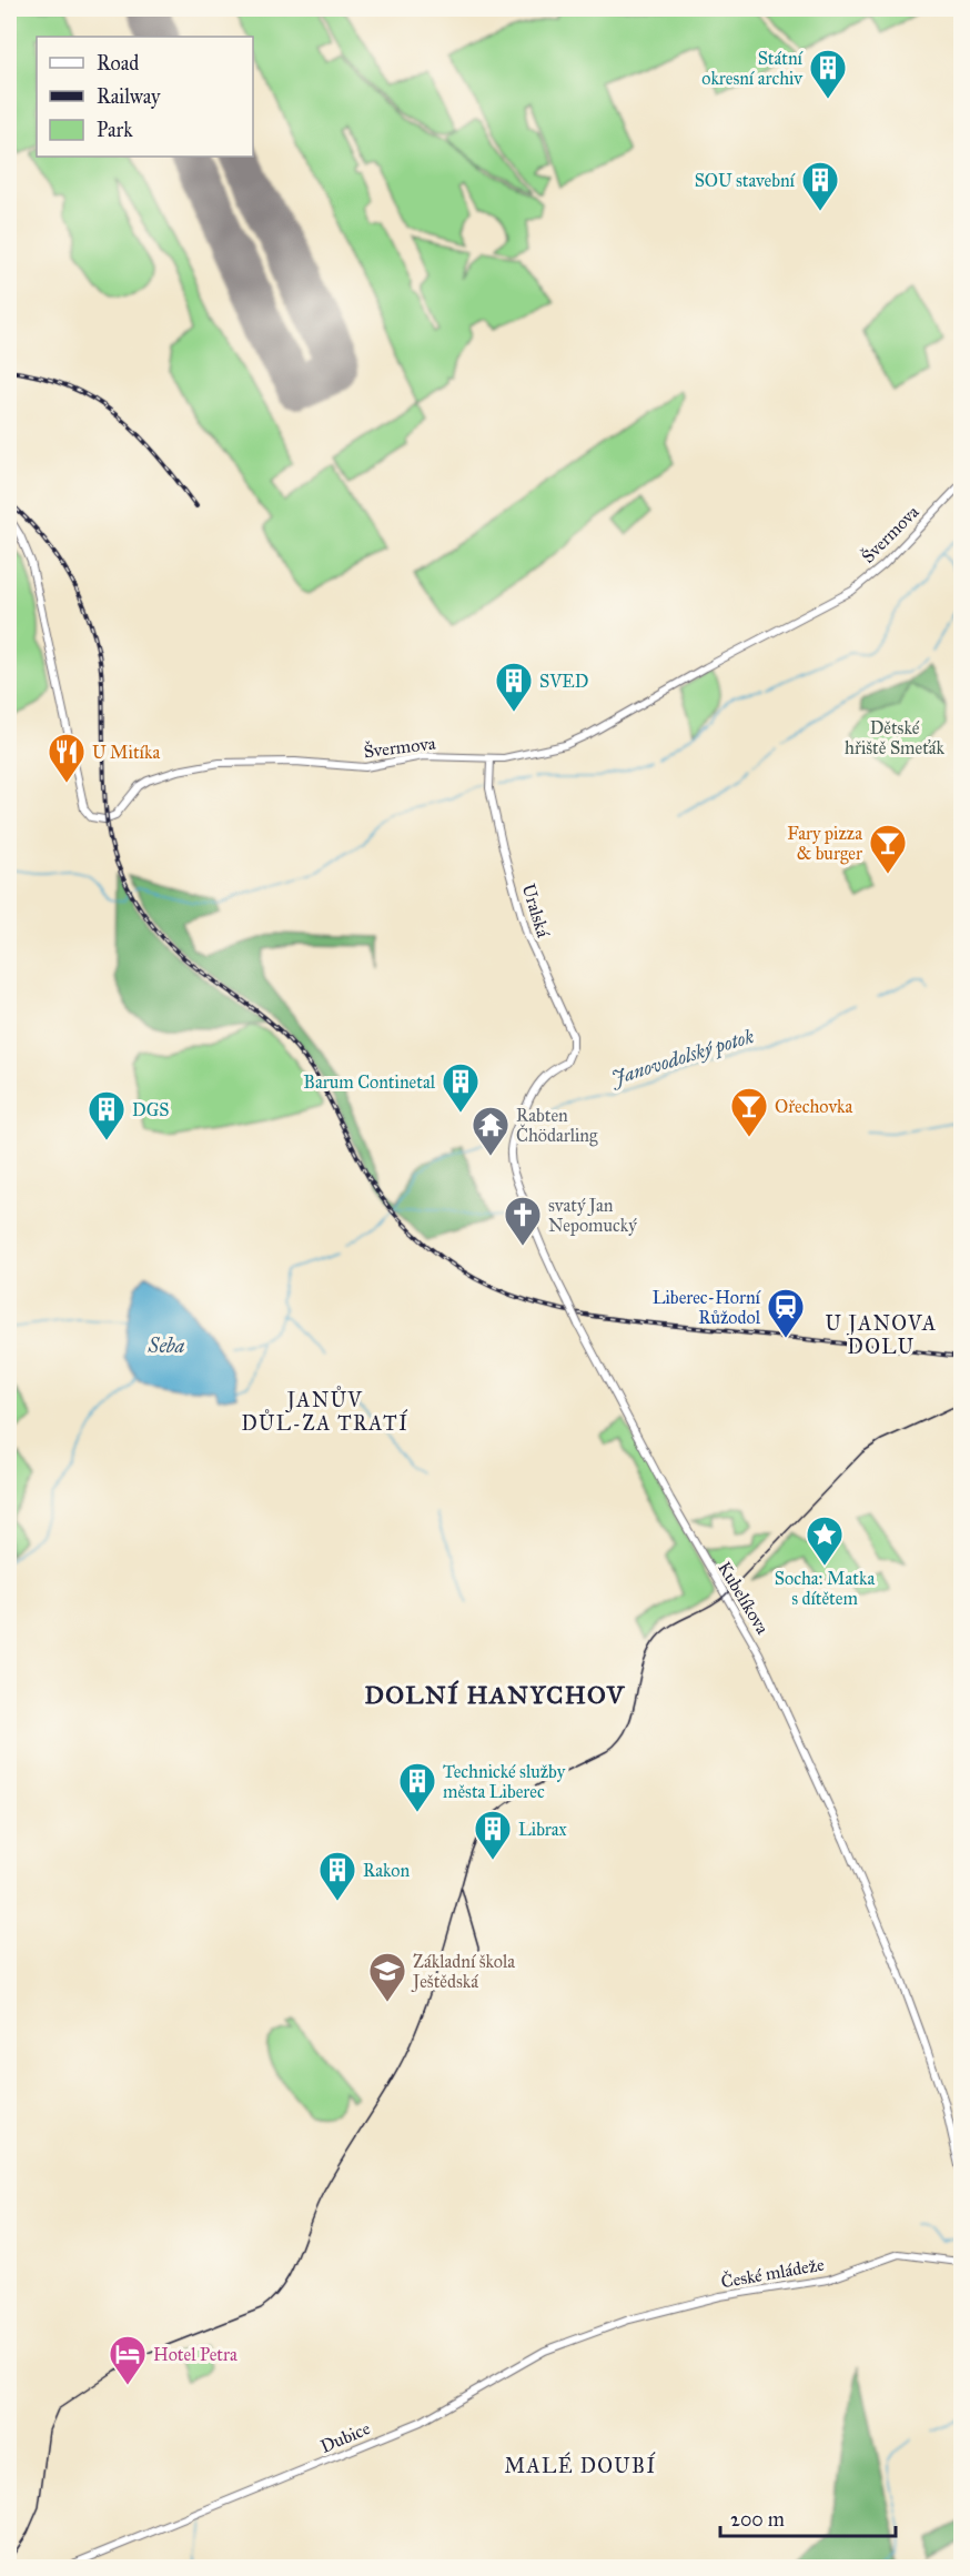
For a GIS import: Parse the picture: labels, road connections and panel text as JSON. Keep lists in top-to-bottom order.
{
  "streets": {
    "street": [
      "Švermova",
      "Uralská",
      "Kubelíkova",
      "České mládeže",
      "Dubice"
    ]
  },
  "crossings": [
    ["Švermova", "Uralská"],
    ["Uralská", "Kubelíkova"],
    ["České mládeže", "Dubice"]
  ],
  "districts": [
    "U JANOVA DOLU",
    "JANŮV DŮL-ZA TRATÍ",
    "DOLNÍ HANYCHOV",
    "MALÉ DOUBÍ"
  ],
  "water": ["Janovodolský potok", "Seba"],
  "parks": ["Dětské hřiště Smeťák"],
  "places": {
    "building": [
      "Státní okresní archiv",
      "SOU stavební",
      "SVED",
      "Barum Continetal",
      "DGS",
      "Technické služby města Liberec",
      "Librax",
      "Rakon"
    ],
    "restaurant": ["U Mitíka"],
    "bar": ["Fary pizza & burger", "Ořechovka"],
    "temple": ["Rabten Čhödarling"],
    "church": ["svatý Jan Nepomucký"],
    "station": ["Liberec-Horní Růžodol"],
    "place": ["Socha: Matka s dítětem"],
    "school or university": ["Základní škola Ještědská"],
    "hotel": ["Hotel Petra"]
  },
  "legend": ["Road", "Railway", "Park"],
  "scale_bar": "200 m"
}
